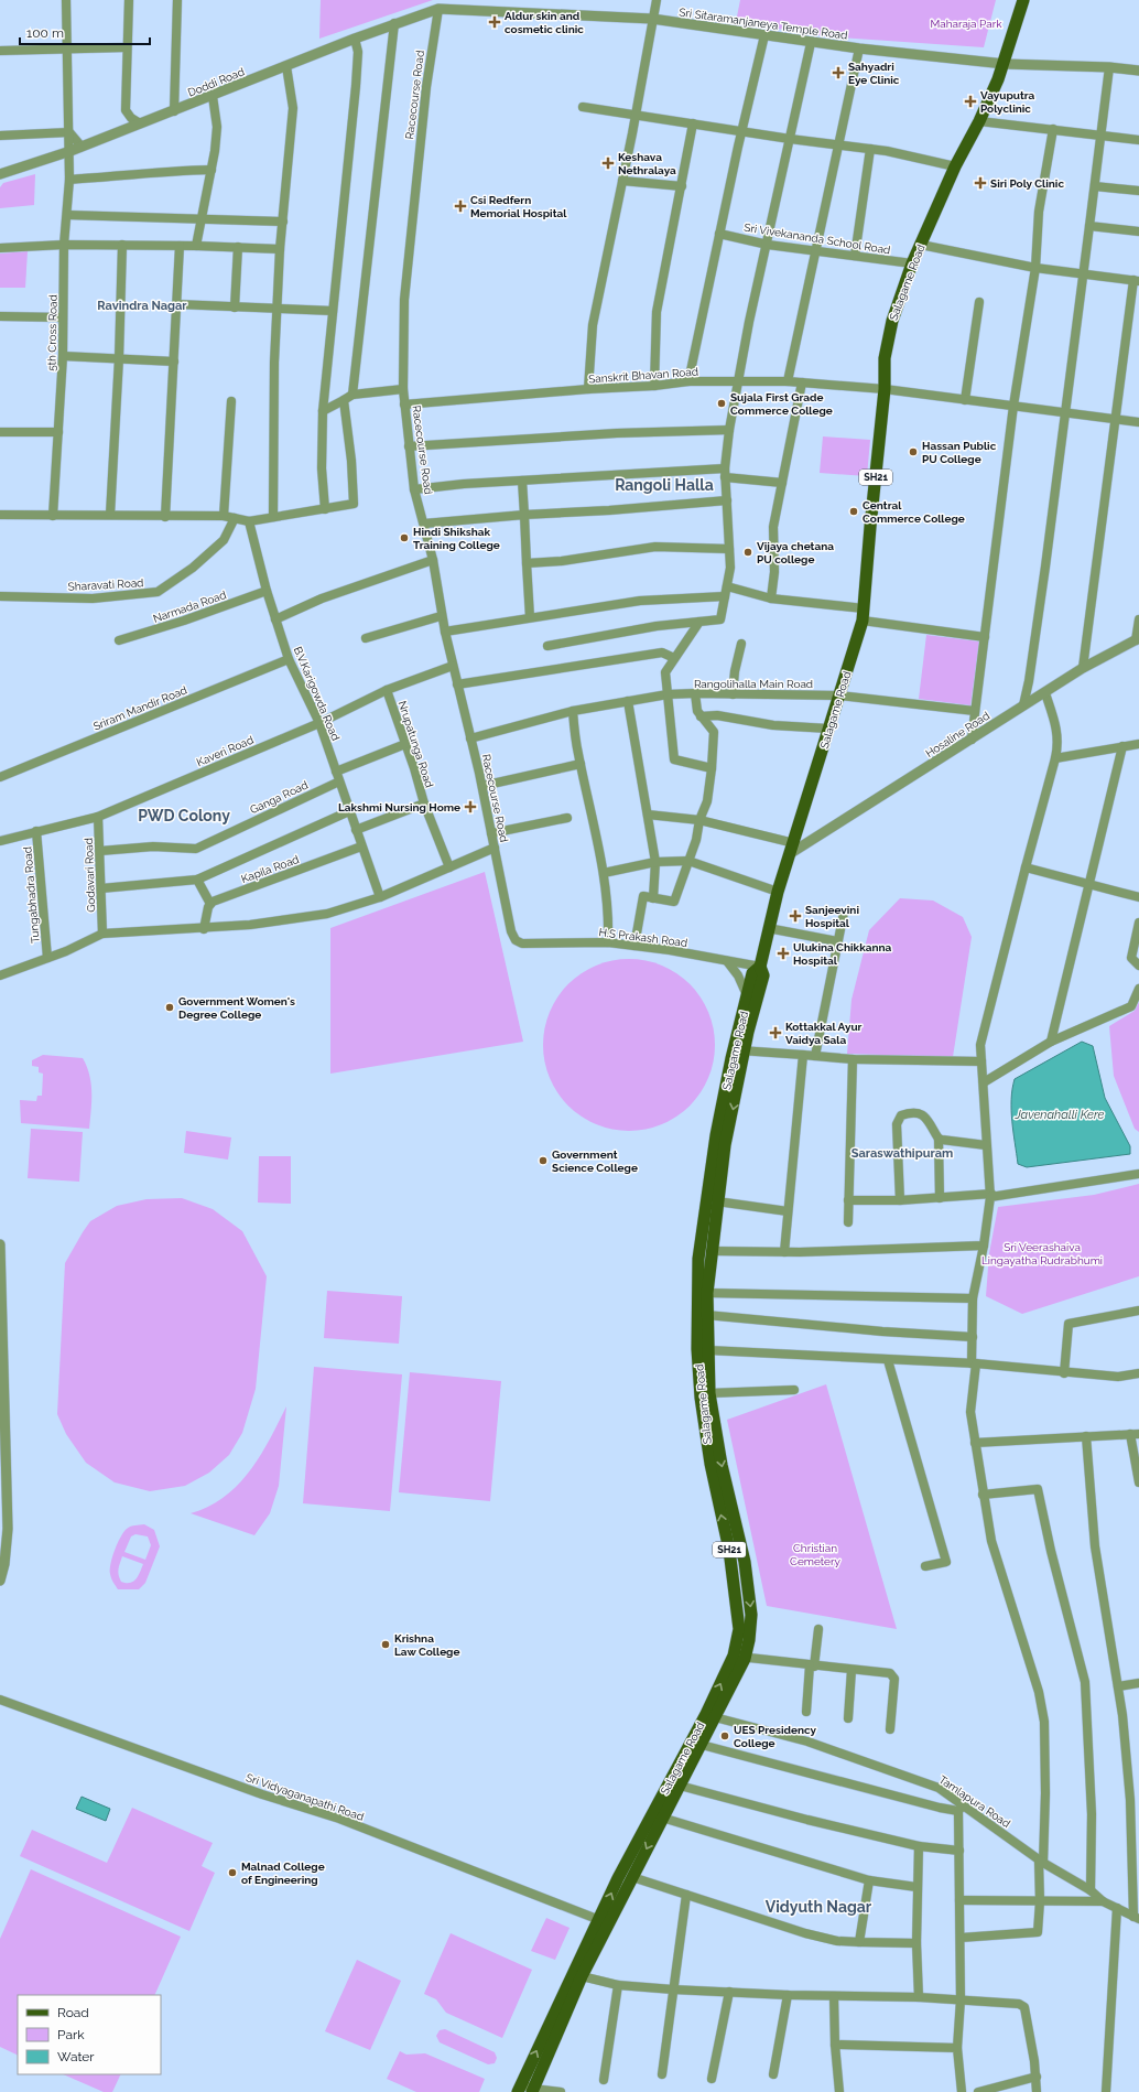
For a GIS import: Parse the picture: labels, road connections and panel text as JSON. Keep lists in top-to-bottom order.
{
  "streets": {
    "main road": ["Salagame Road", "SH21"],
    "street": [
      "Sri Sitaramanjaneya Temple Road",
      "Doddi Road",
      "Racecourse Road",
      "Sri Vivekananda School Road",
      "5th Cross Road",
      "Sanskrit Bhavan Road",
      "Sharavati Road",
      "Narmada Road",
      "Rangolihalla Main Road",
      "B.V.Karigowda Road",
      "Sriram Mandir Road",
      "Hosaline Road",
      "Nrupatunga Road",
      "Kaveri Road",
      "Ganga Road",
      "Kapila Road",
      "Godavari Road",
      "Tungabhadra Road",
      "H.S Prakash Road",
      "Sri Vidyaganapathi Road",
      "Tamlapura Road"
    ]
  },
  "crossings": [
    ["Sri Sitaramanjaneya Temple Road", "Doddi Road"],
    ["Sri Sitaramanjaneya Temple Road", "Racecourse Road"],
    ["Sri Sitaramanjaneya Temple Road", "Salagame Road"],
    ["Doddi Road", "Racecourse Road"],
    ["Doddi Road", "5th Cross Road"],
    ["Racecourse Road", "Sanskrit Bhavan Road"],
    ["Racecourse Road", "Rangolihalla Main Road"],
    ["Racecourse Road", "Kaveri Road"],
    ["Racecourse Road", "H.S Prakash Road"],
    ["Sri Vivekananda School Road", "Salagame Road"],
    ["Salagame Road", "Sanskrit Bhavan Road"],
    ["Salagame Road", "Rangolihalla Main Road"],
    ["Salagame Road", "Hosaline Road"],
    ["Salagame Road", "H.S Prakash Road"],
    ["Salagame Road", "Sri Vidyaganapathi Road"],
    ["Salagame Road", "Tamlapura Road"],
    ["Narmada Road", "B.V.Karigowda Road"],
    ["B.V.Karigowda Road", "Sriram Mandir Road"],
    ["B.V.Karigowda Road", "Kaveri Road"],
    ["B.V.Karigowda Road", "Ganga Road"],
    ["B.V.Karigowda Road", "Kapila Road"],
    ["Nrupatunga Road", "Kaveri Road"],
    ["Kaveri Road", "Godavari Road"],
    ["Kaveri Road", "Tungabhadra Road"],
    ["Ganga Road", "Godavari Road"]
  ],
  "districts": [
    "Ravindra Nagar",
    "Rangoli Halla",
    "PWD Colony",
    "Saraswathipuram",
    "Vidyuth Nagar"
  ],
  "water": ["Javenahalli Kere"],
  "parks": ["Maharaja Park", "Sri Veerashaiva Lingayatha Rudrabhumi", "Christian Cemetery"],
  "places": {
    "health": [
      "Aldur skin and cosmetic clinic",
      "Sahyadri Eye Clinic",
      "Vayuputra Polyclinic",
      "Keshava Nethralaya",
      "Siri Poly Clinic",
      "Csi Redfern Memorial Hospital",
      "Lakshmi Nursing Home",
      "Sanjeevini Hospital",
      "Ulukina Chikkanna Hospital",
      "Kottakkal Ayur Vaidya Sala"
    ],
    "other": [
      "Sujala First Grade Commerce College",
      "Hassan Public PU College",
      "Central Commerce College",
      "Hindi Shikshak Training College",
      "Vijaya chetana PU college",
      "Government Women's Degree College",
      "Government Science College",
      "Krishna Law College",
      "UES Presidency College",
      "Malnad College of Engineering"
    ]
  },
  "legend": ["Road", "Park", "Water"],
  "scale_bar": "100 m"
}
